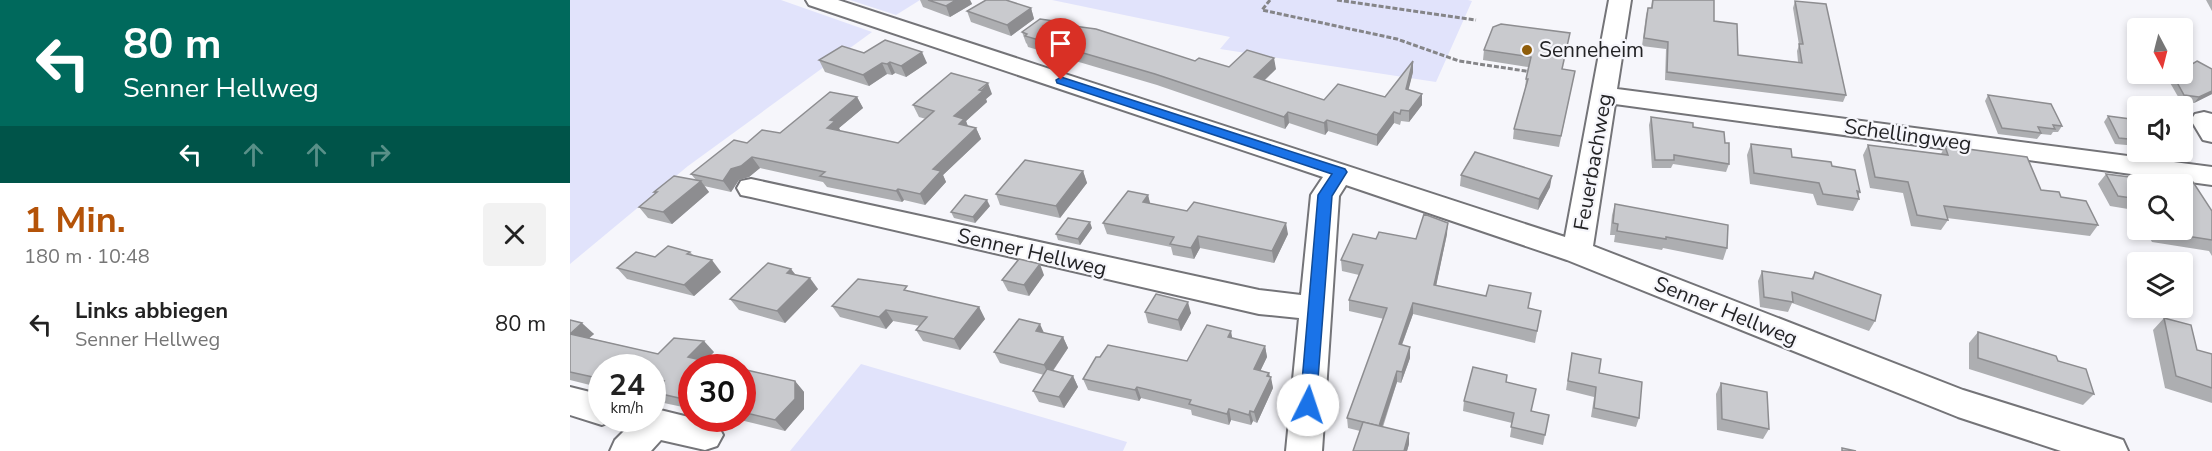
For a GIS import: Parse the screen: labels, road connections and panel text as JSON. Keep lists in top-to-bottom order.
{
  "streets": {
    "street": ["Schellingweg", "Feuerbachweg", "Senner Hellweg"]
  },
  "crossings": [
    ["Schellingweg", "Feuerbachweg"],
    ["Feuerbachweg", "Senner Hellweg"]
  ],
  "places": ["Senneheim"],
  "north": "bottom",
  "page": {
    "turn": ["80 m", "Senner Hellweg"],
    "heading": ["1 Min.", "180 m · 10:48"],
    "list": [
      {
        "name": "Links abbiegen",
        "note": "Senner Hellweg",
        "value": "80 m"
      }
    ],
    "speed": "24 km/h",
    "limit": "30"
  }
}
